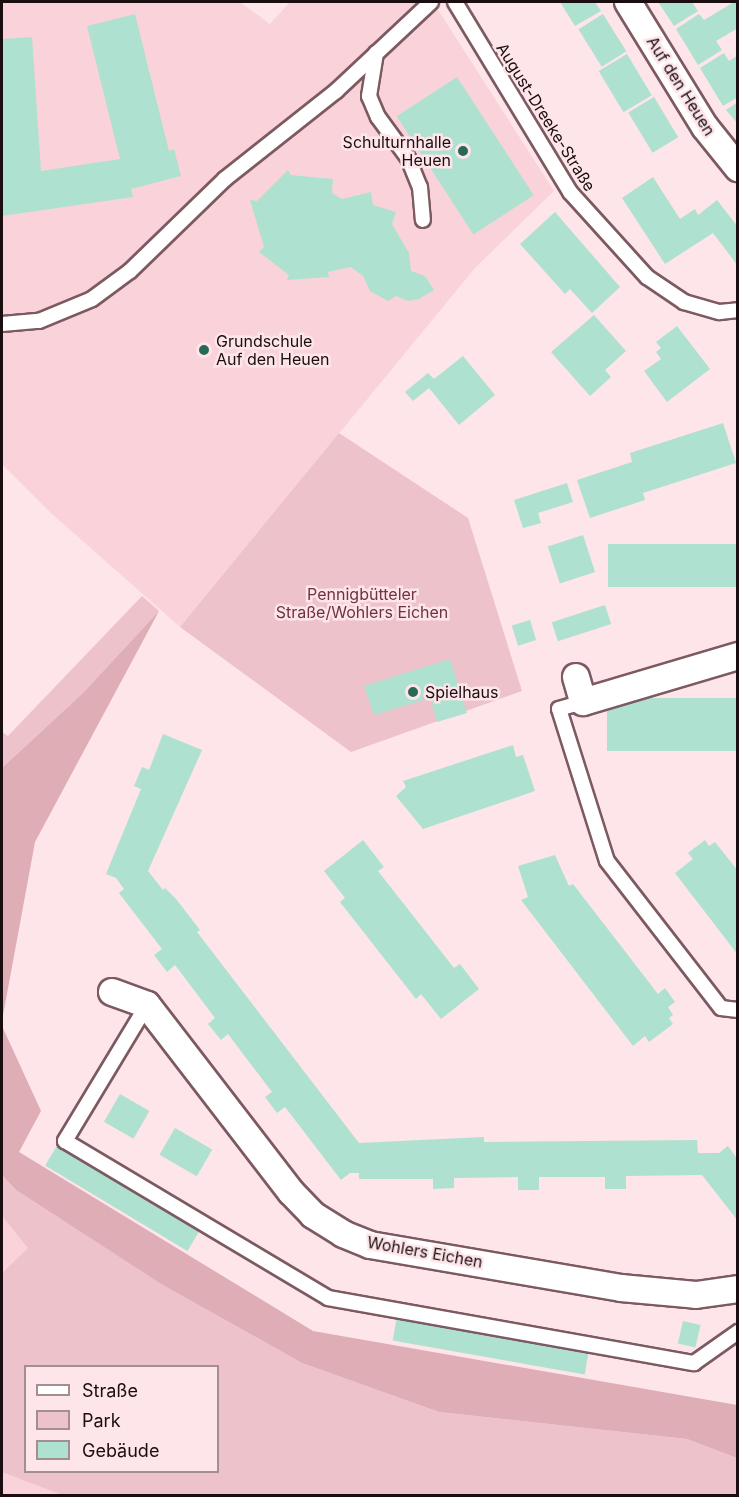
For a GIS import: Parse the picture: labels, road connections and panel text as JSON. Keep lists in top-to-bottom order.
{
  "streets": {
    "street": ["Auf den Heuen", "Wohlers Eichen"],
    "lane": ["August-Dreeke-Straße"]
  },
  "parks": ["Pennigbütteler Straße/Wohlers Eichen"],
  "places": ["Schulturnhalle Heuen", "Grundschule Auf den Heuen", "Spielhaus"],
  "legend": ["Straße", "Park", "Gebäude"]
}
